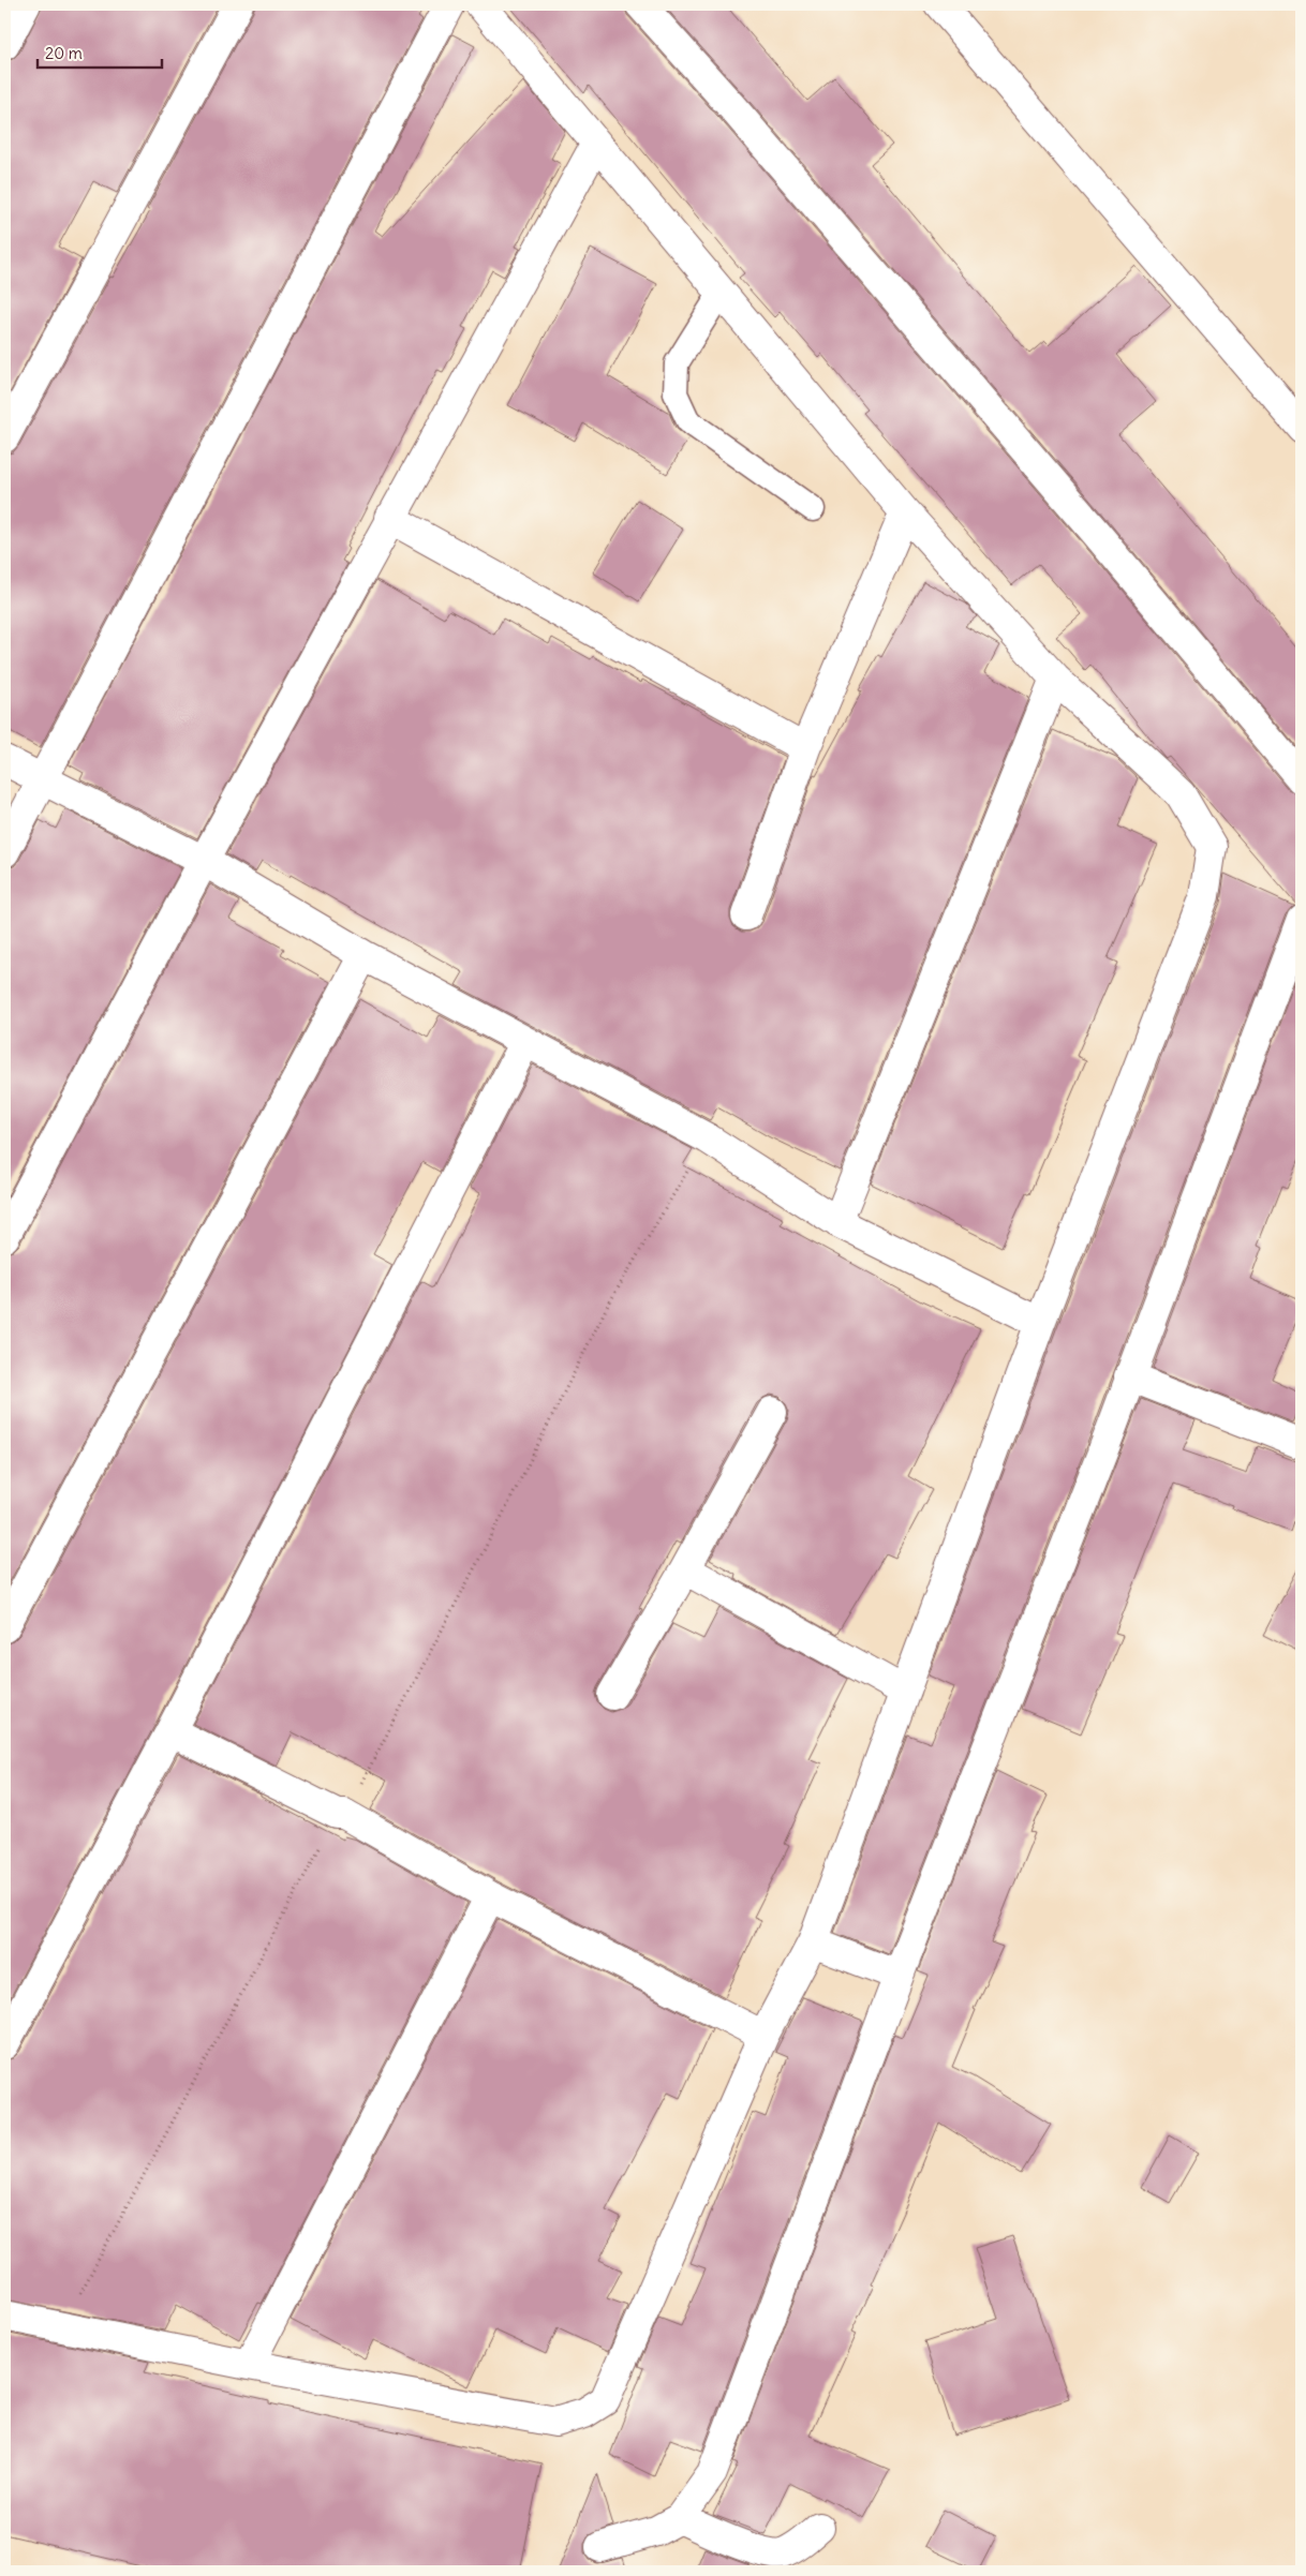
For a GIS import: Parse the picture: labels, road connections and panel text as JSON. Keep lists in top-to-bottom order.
{
  "scale_bar": "20 m"
}
